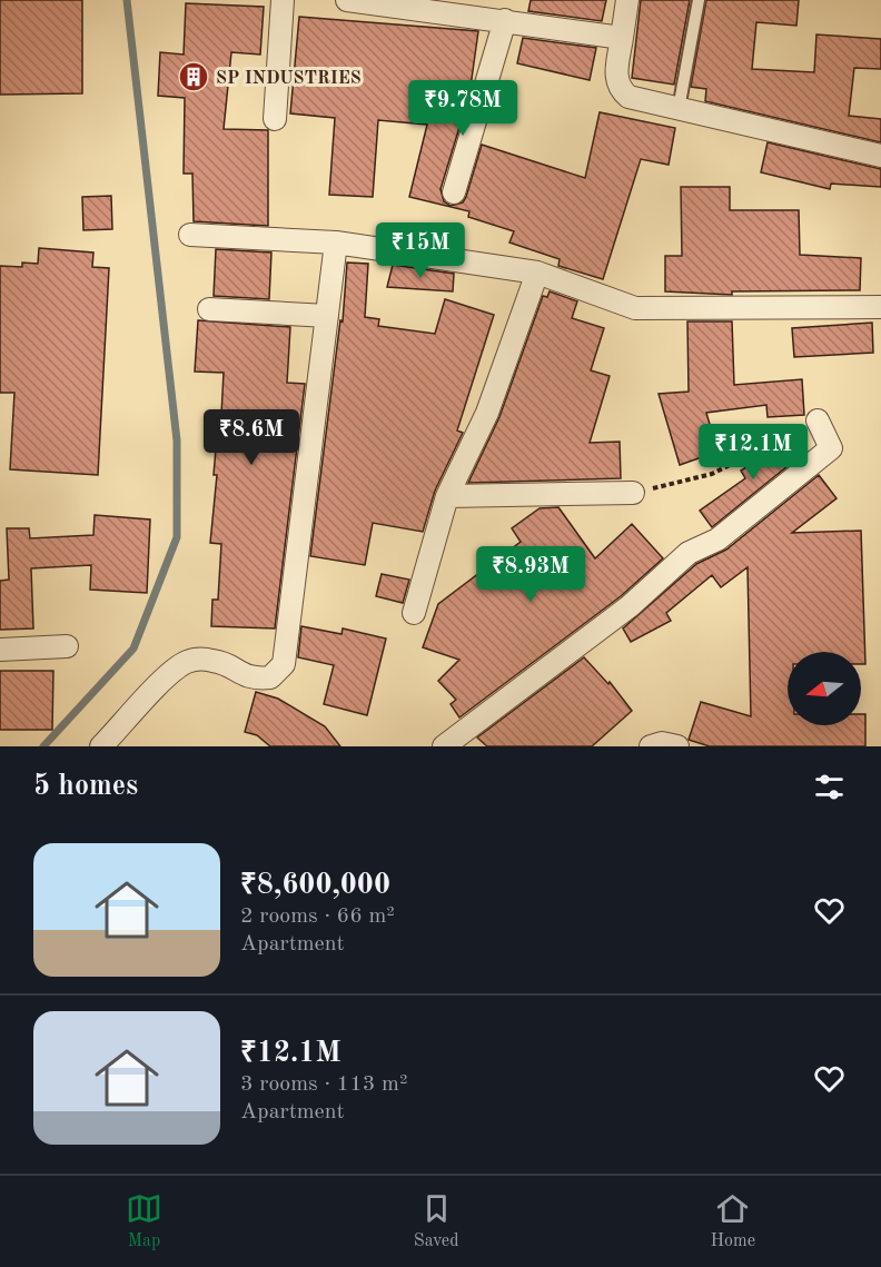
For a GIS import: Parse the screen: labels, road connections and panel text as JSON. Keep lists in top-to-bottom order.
{
  "places": {
    "building": ["SP INDUSTRIES"]
  },
  "north": "left",
  "page": {
    "price": [
      "₹9.78M",
      "₹15M",
      "₹8.6M",
      "₹12.1M",
      "₹8.93M"
    ],
    "heading": "5 homes",
    "list": [
      {
        "name": "₹8,600,000",
        "note": "2 rooms · 66 m² · Apartment"
      },
      {
        "name": "₹12.1M",
        "note": "3 rooms · 113 m² · Apartment"
      }
    ],
    "tabs": ["Map", "Saved", "Home"]
  }
}
